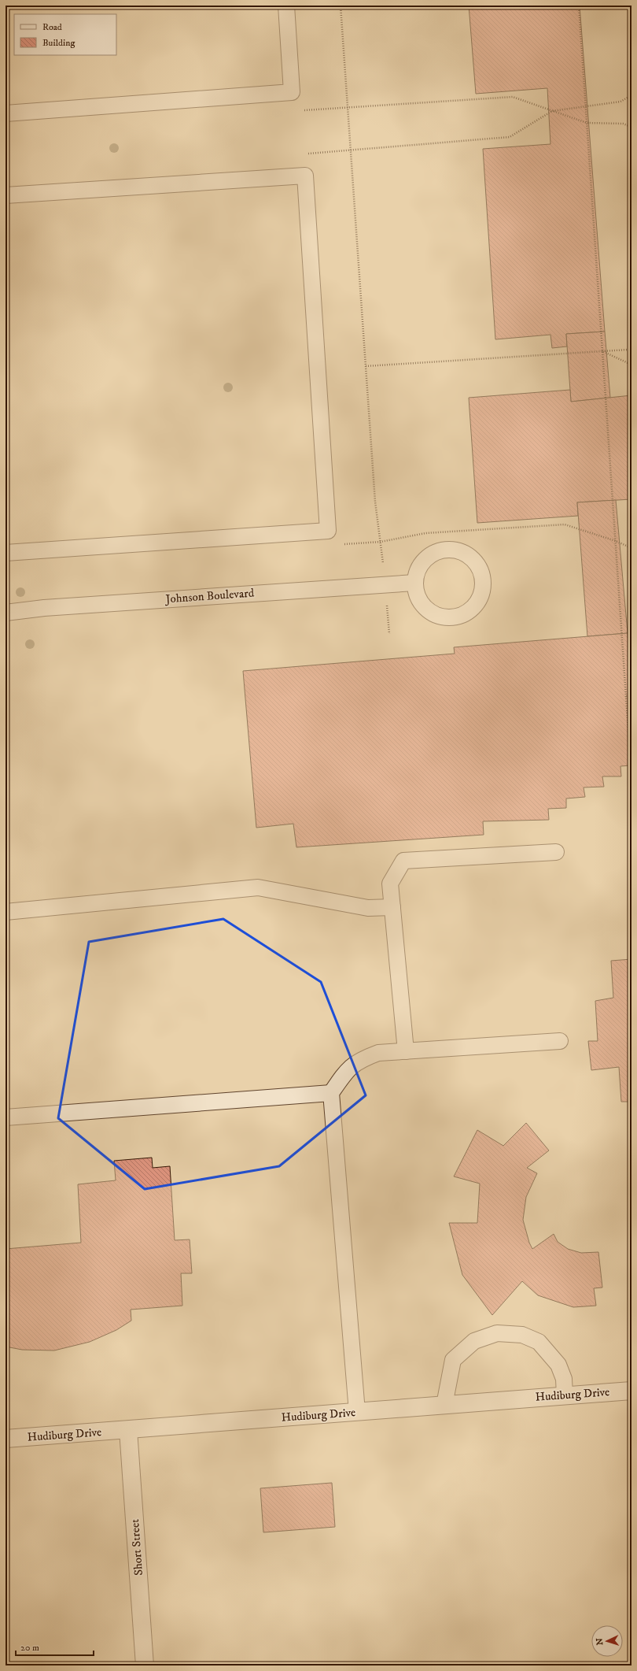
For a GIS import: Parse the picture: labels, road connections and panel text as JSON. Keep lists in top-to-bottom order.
{
  "streets": {
    "street": ["Hudiburg Drive", "Short Street"],
    "lane": ["Johnson Boulevard"]
  },
  "crossings": [
    ["Hudiburg Drive", "Short Street"]
  ],
  "legend": ["Road", "Building"],
  "scale_bar": "20 m",
  "north": "left"
}
